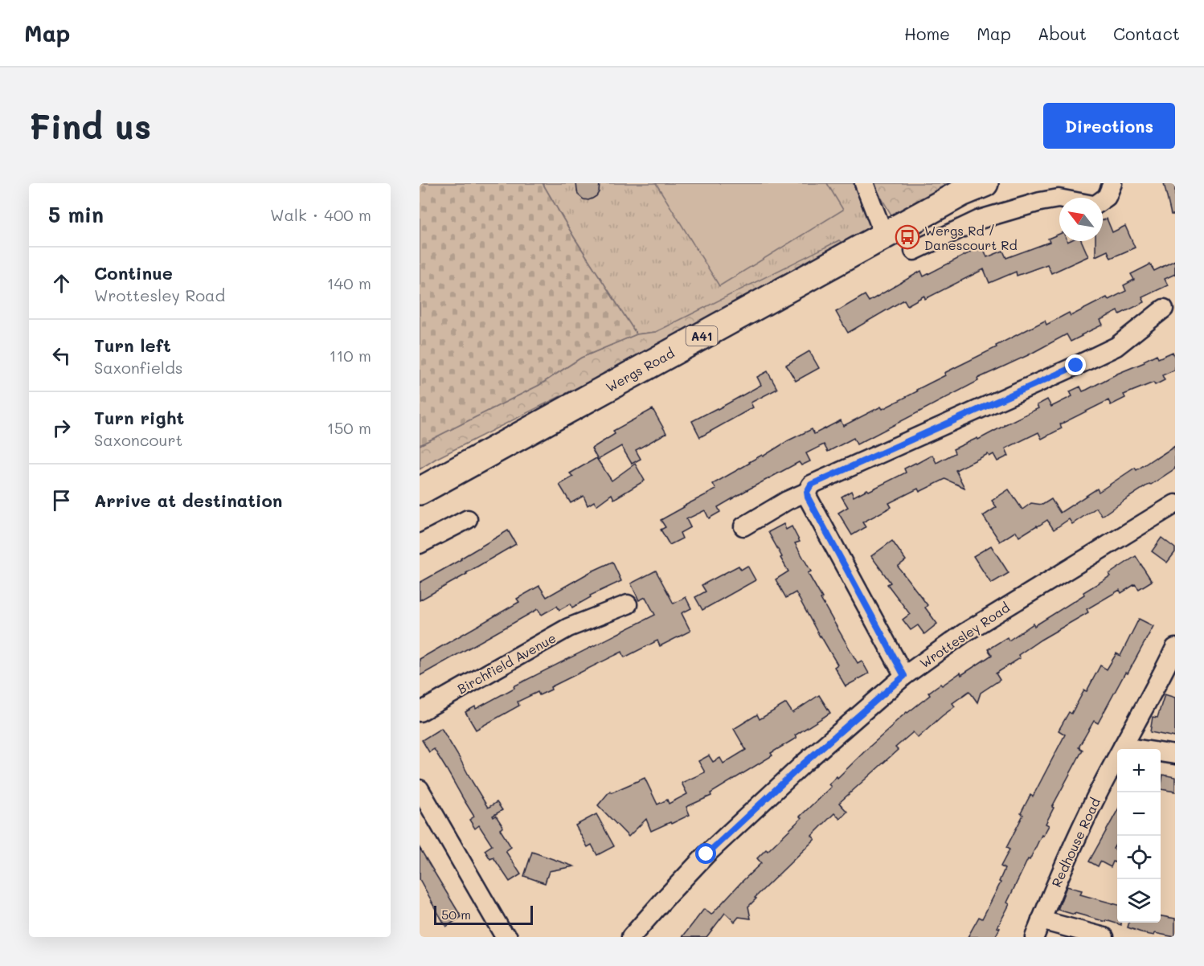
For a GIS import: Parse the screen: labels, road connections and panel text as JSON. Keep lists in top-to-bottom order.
{
  "streets": {
    "highway": ["A41", "Wergs Road"],
    "street": ["Wrottesley Road", "Birchfield Avenue", "Redhouse Road"]
  },
  "places": {
    "bus stop": ["Wergs Rd / Danescourt Rd"]
  },
  "scale_bar": "50 m",
  "north": "top left",
  "page": {
    "header": "Map",
    "nav": [
      "Home",
      "Map",
      "About",
      "Contact"
    ],
    "buttons": "Directions",
    "title": "Find us",
    "heading": ["5 min", "Walk · 400 m"],
    "list": [
      ["Continue", "Wrottesley Road", "140 m"],
      ["Turn left", "Saxonfields", "110 m"],
      ["Turn right", "Saxoncourt", "150 m"],
      "Arrive at destination"
    ],
    "map_buttons": ["+", "−"],
    "scale": "50 m"
  }
}
